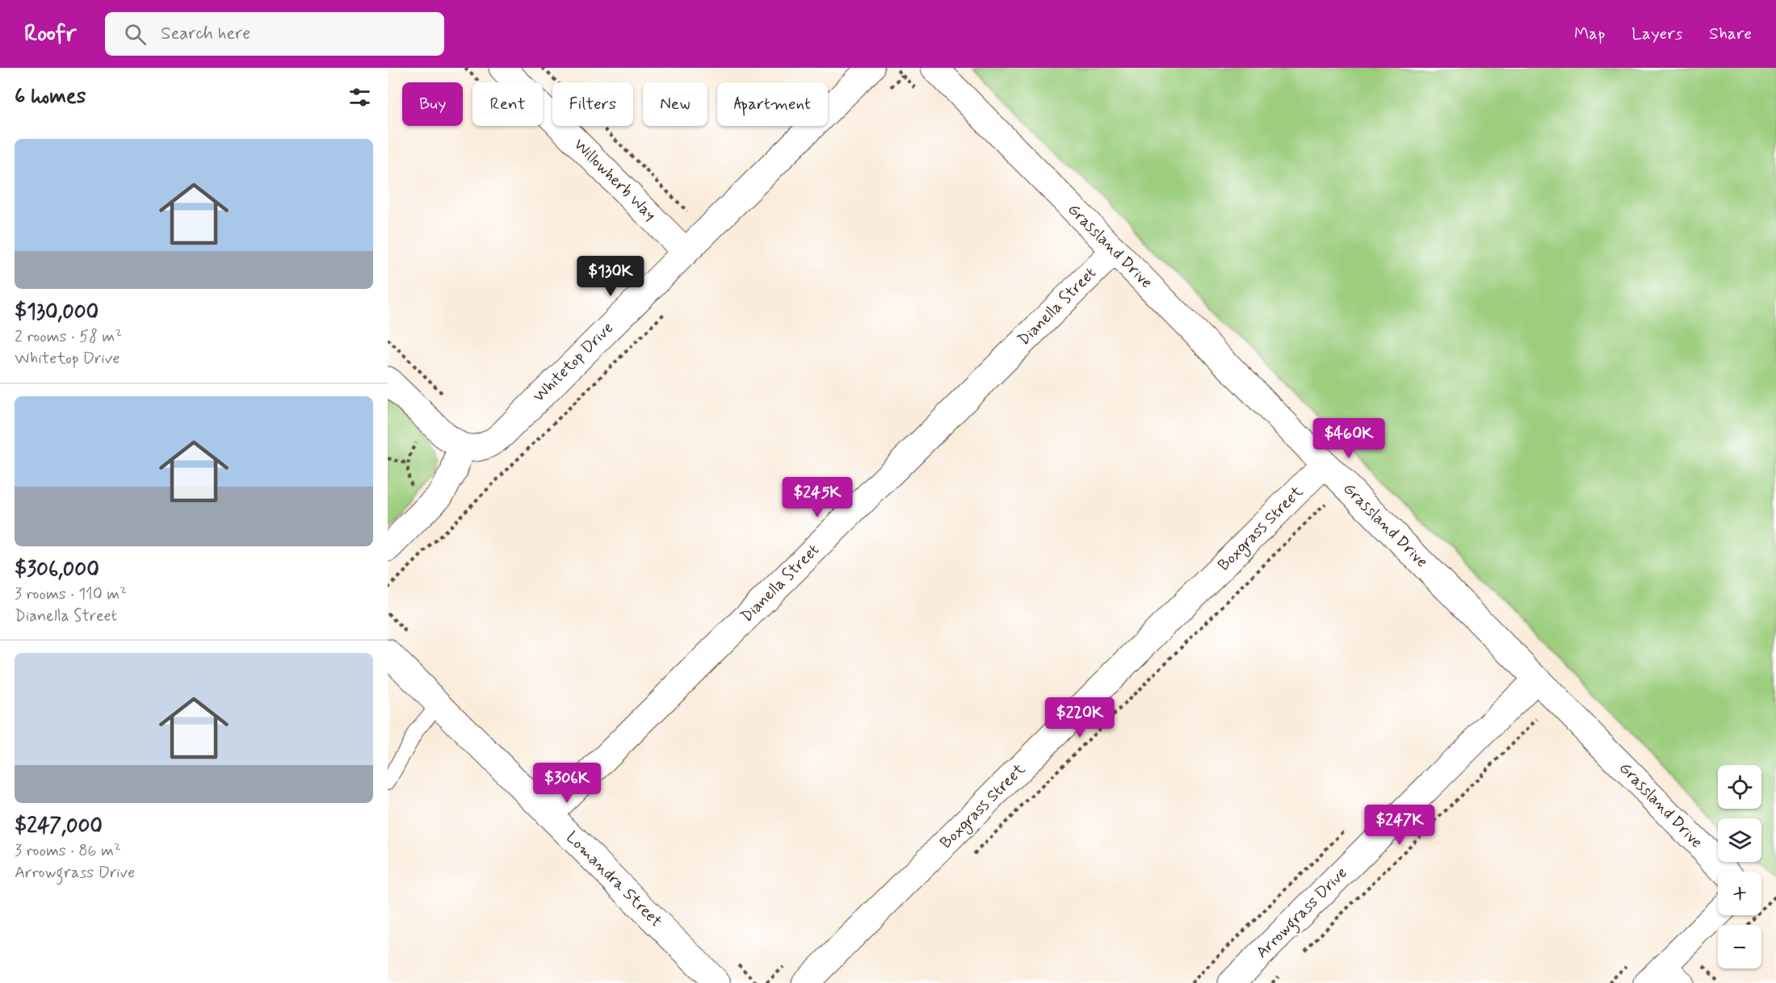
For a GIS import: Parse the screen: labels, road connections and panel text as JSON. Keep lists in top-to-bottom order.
{
  "streets": {
    "street": [
      "Willowherb Way",
      "Grassland Drive",
      "Dianella Street",
      "Whitetop Drive",
      "Boxgrass Street",
      "Lomandra Street",
      "Arrowgrass Drive"
    ]
  },
  "crossings": [
    ["Willowherb Way", "Whitetop Drive"],
    ["Grassland Drive", "Dianella Street"],
    ["Grassland Drive", "Boxgrass Street"],
    ["Grassland Drive", "Arrowgrass Drive"],
    ["Dianella Street", "Lomandra Street"]
  ],
  "page": {
    "header": "Roofr",
    "search": "Search here",
    "nav": ["Map", "Layers", "Share"],
    "heading": "6 homes",
    "chip": [
      "Buy",
      "Rent",
      "Filters",
      "New",
      "Apartment"
    ],
    "list": [
      {
        "name": "$130,000",
        "note": "2 rooms · 58 m² · Whitetop Drive"
      },
      {
        "name": "$306,000",
        "note": "3 rooms · 110 m² · Dianella Street"
      },
      {
        "name": "$247,000",
        "note": "3 rooms · 86 m² · Arrowgrass Drive"
      }
    ],
    "price": [
      "$130K",
      "$460K",
      "$245K",
      "$220K",
      "$306K",
      "$247K"
    ],
    "map_buttons": ["+", "−"]
  }
}
